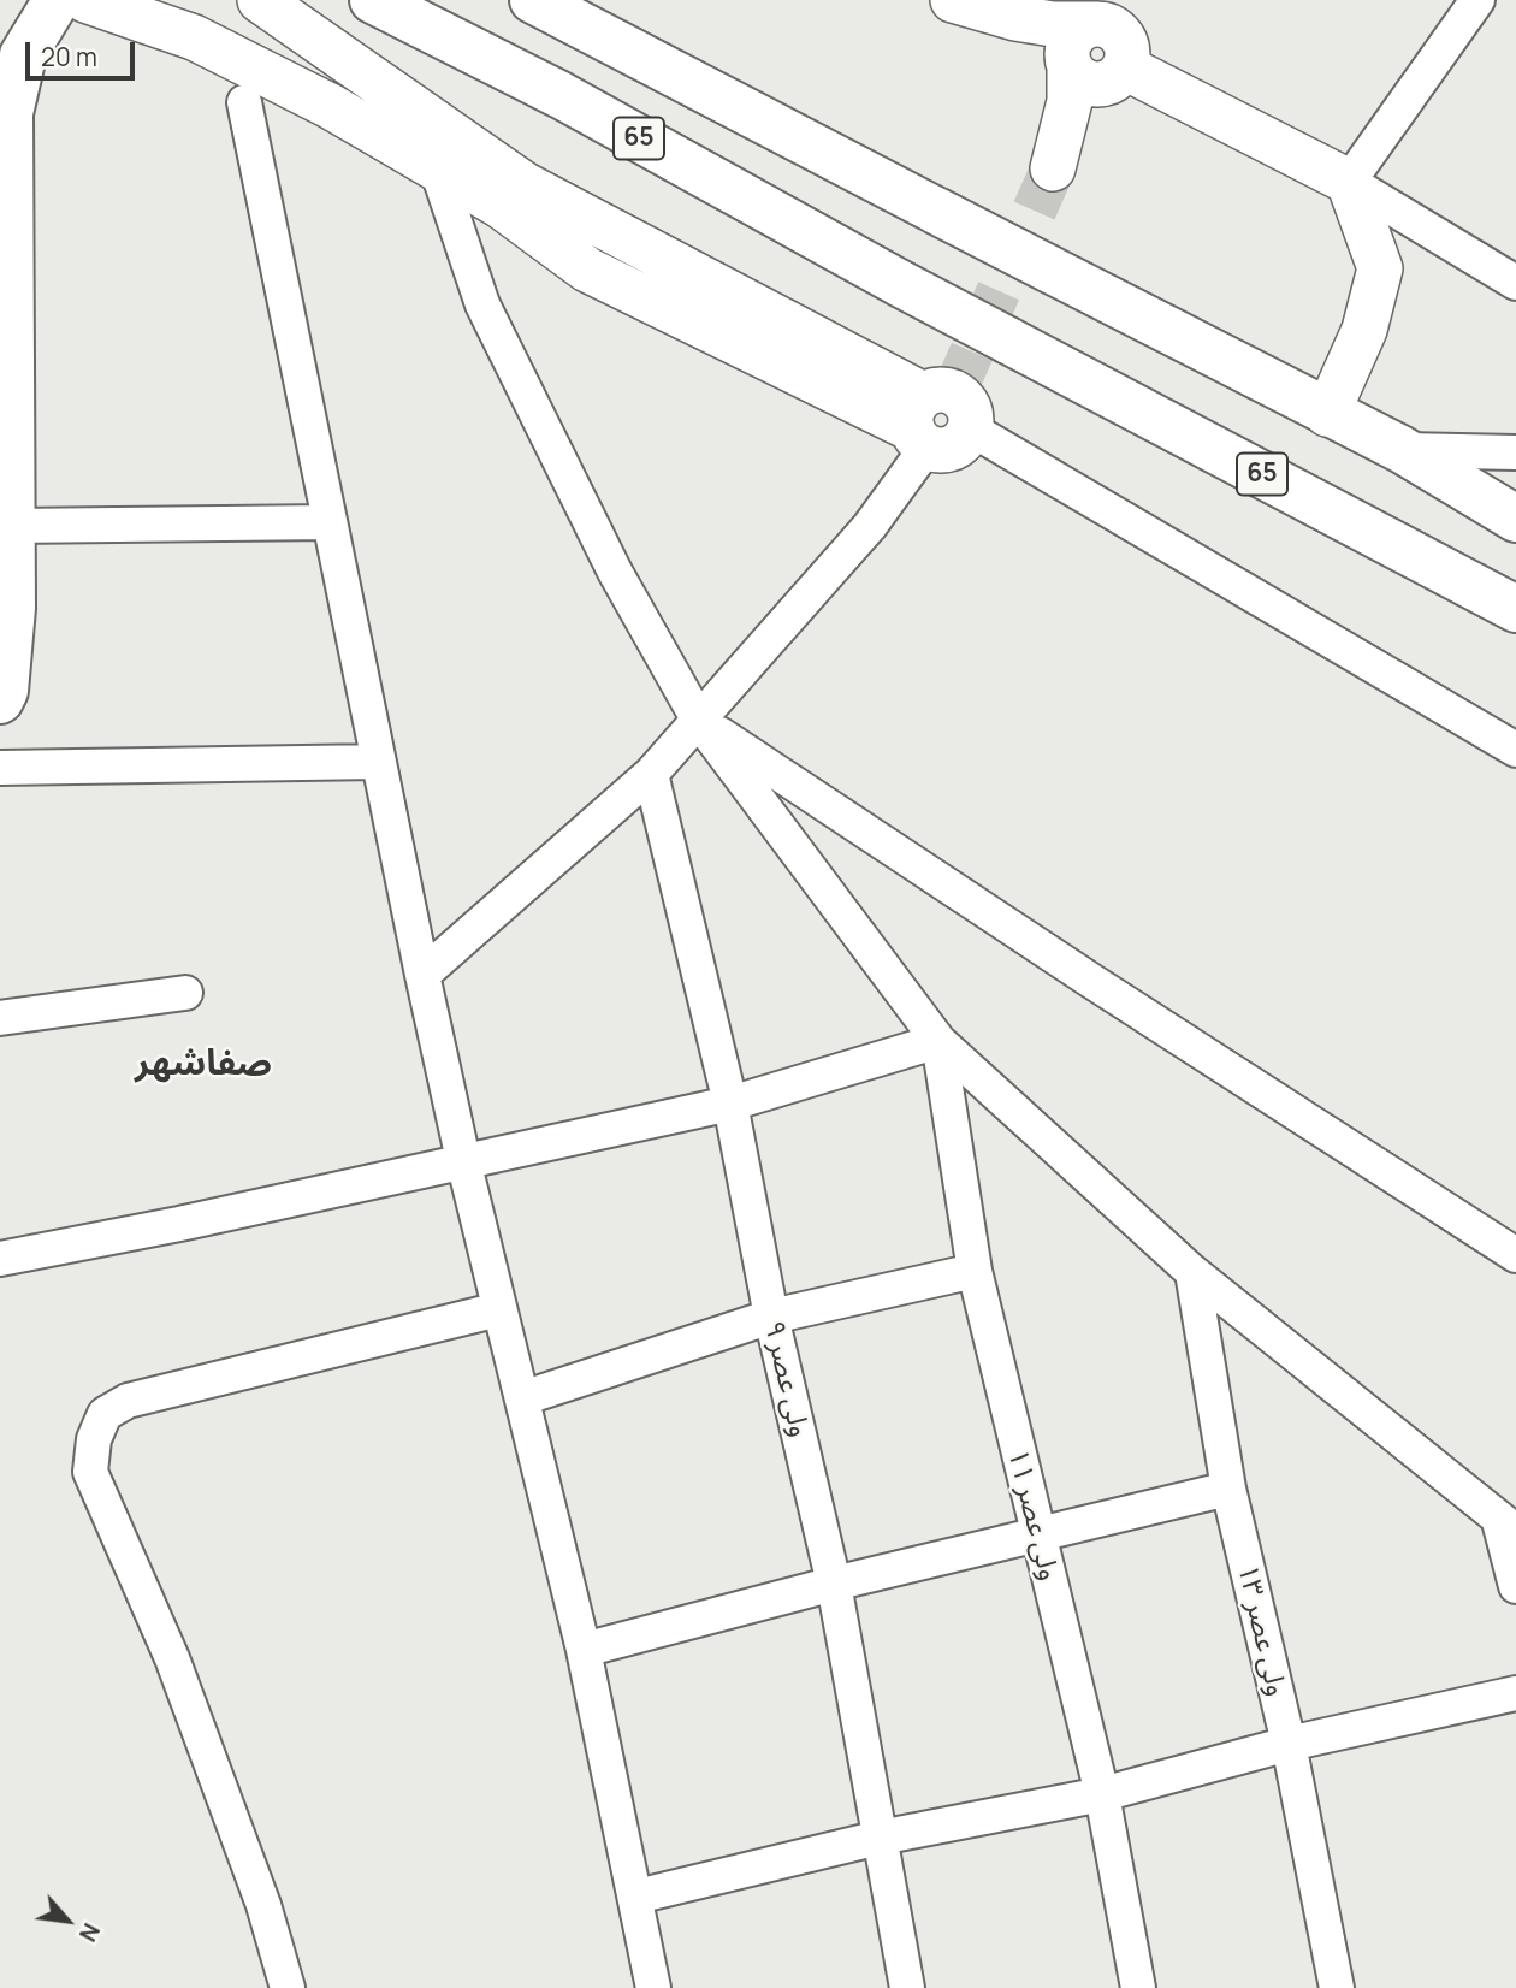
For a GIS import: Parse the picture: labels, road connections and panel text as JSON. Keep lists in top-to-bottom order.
{
  "streets": {
    "main road": ["65"],
    "street": ["ولی عصر ۹", "ولی عصر ۱۱", "ولی عصر ۱۳"]
  },
  "districts": ["صفاشهر"],
  "scale_bar": "20 m",
  "north": "bottom right"
}
